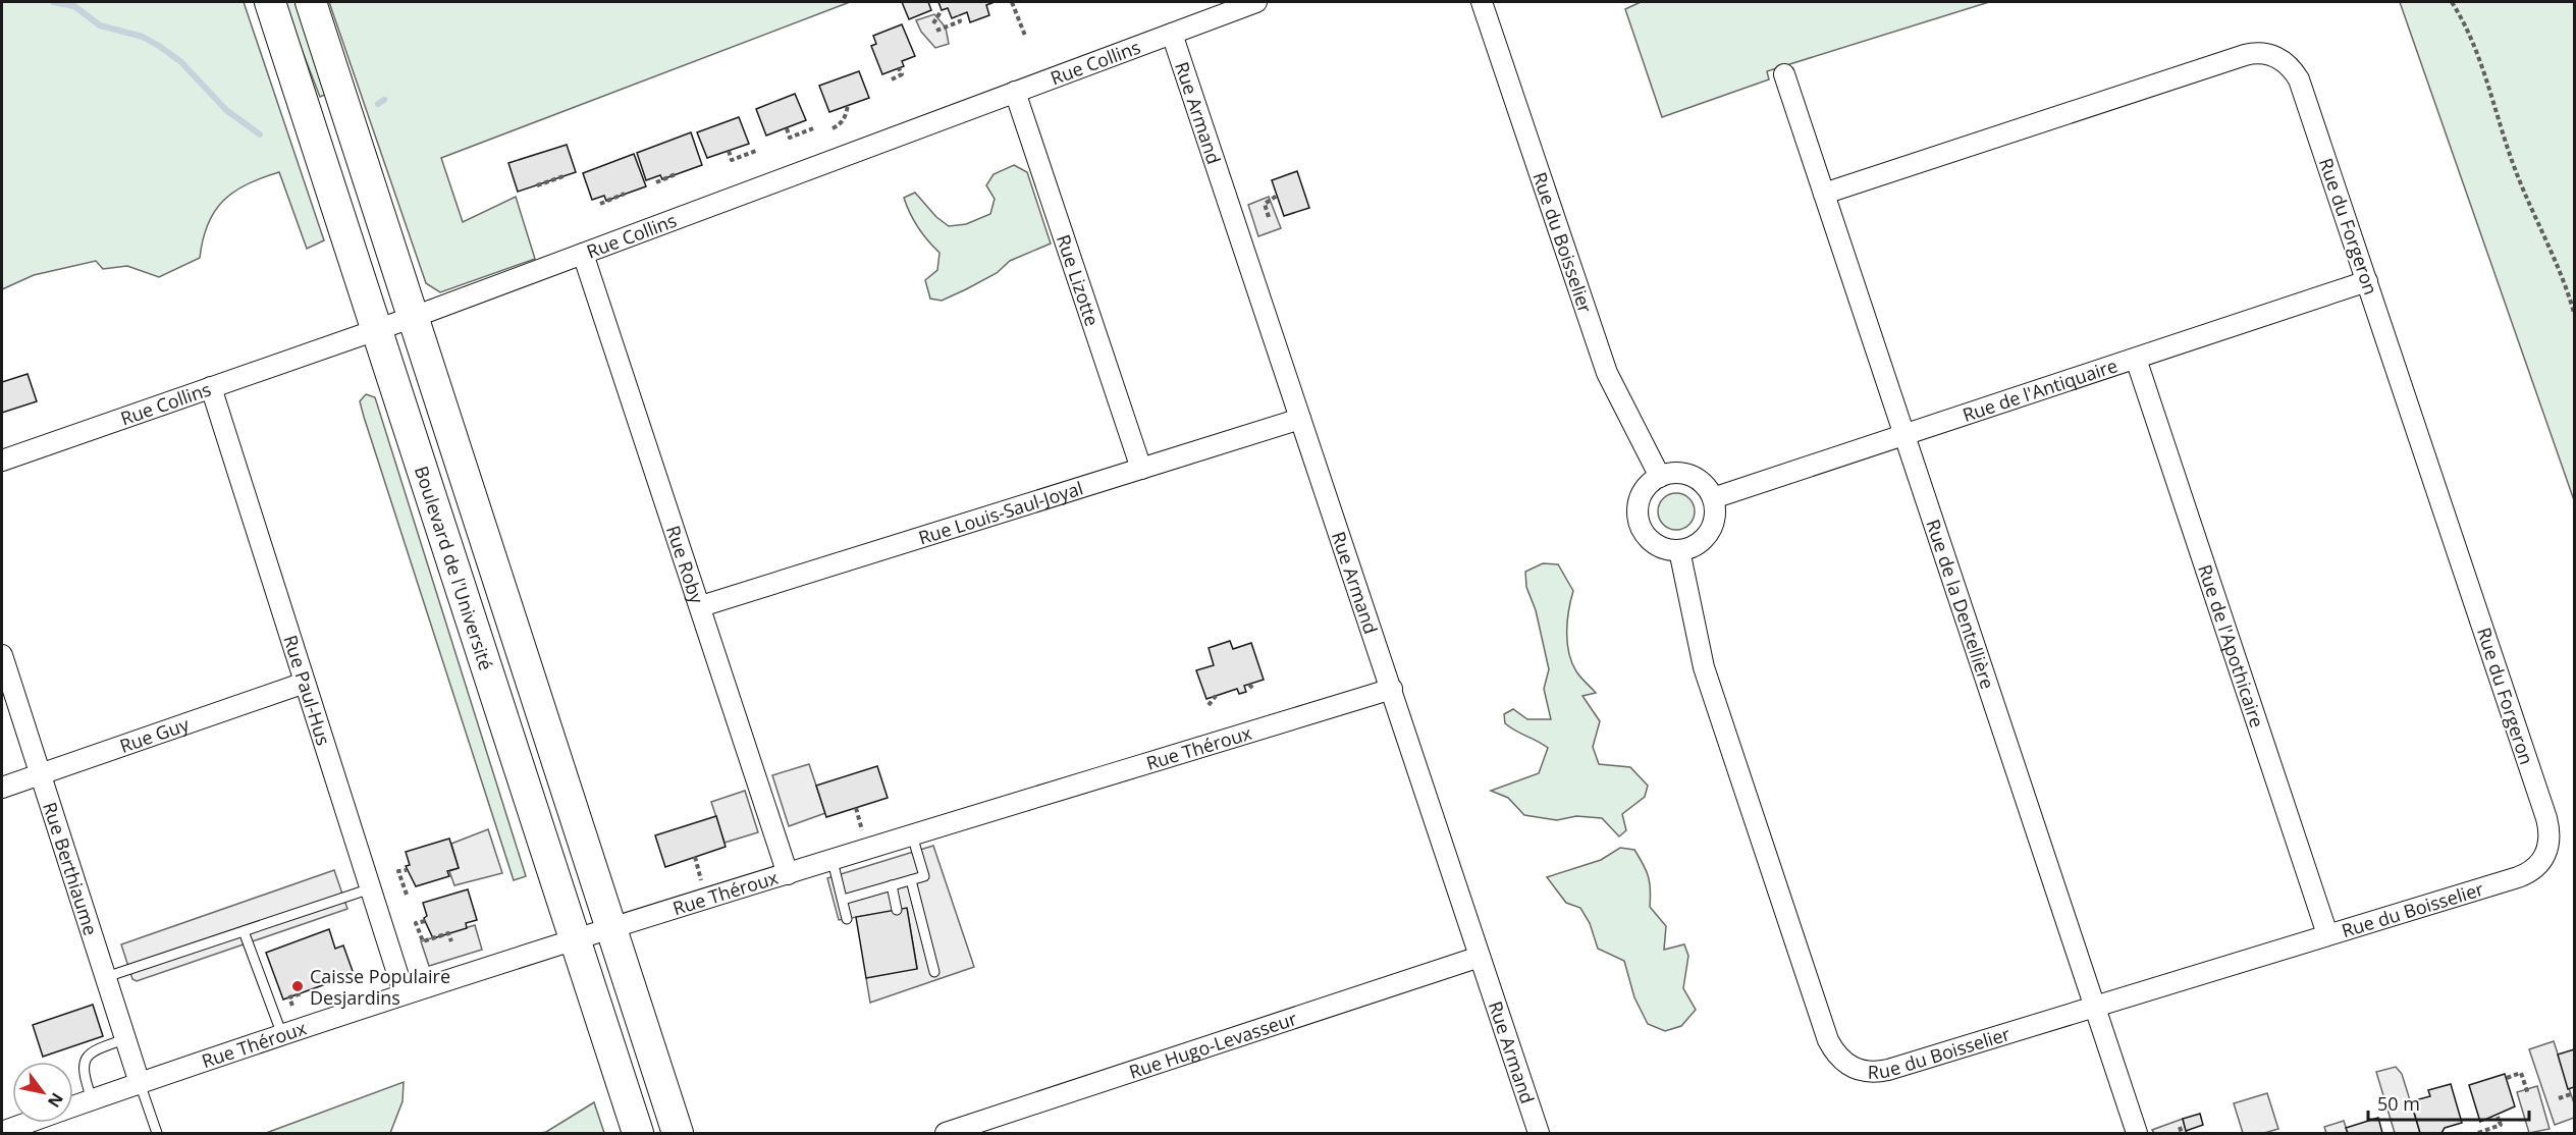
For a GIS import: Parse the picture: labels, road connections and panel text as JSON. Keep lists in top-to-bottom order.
{
  "streets": {
    "main road": ["Boulevard de l'Université"],
    "street": [
      "Rue Collins",
      "Rue Armand",
      "Rue du Forgeron",
      "Rue du Boisselier",
      "Rue Lizotte",
      "Rue de l'Antiquaire",
      "Rue Louis-Saul-Joyal",
      "Rue Roby",
      "Rue de la Dentellière",
      "Rue de l'Apothicaire",
      "Rue Paul-Hus",
      "Rue Guy",
      "Rue Théroux",
      "Rue Berthiaume",
      "Rue Hugo-Levasseur"
    ]
  },
  "crossings": [
    ["Rue Collins", "Rue Armand"],
    ["Rue Collins", "Rue Lizotte"],
    ["Rue Collins", "Rue Roby"],
    ["Rue Collins", "Boulevard de l'Université"],
    ["Rue Collins", "Rue Paul-Hus"],
    ["Rue Armand", "Rue Louis-Saul-Joyal"],
    ["Rue Armand", "Rue Théroux"],
    ["Rue Armand", "Rue Hugo-Levasseur"],
    ["Rue du Forgeron", "Rue du Boisselier"],
    ["Rue du Forgeron", "Rue de l'Antiquaire"],
    ["Rue du Forgeron", "Rue de la Dentellière"],
    ["Rue du Boisselier", "Rue de l'Antiquaire"],
    ["Rue du Boisselier", "Rue de la Dentellière"],
    ["Rue du Boisselier", "Rue de l'Apothicaire"],
    ["Rue Lizotte", "Rue Louis-Saul-Joyal"],
    ["Rue de l'Antiquaire", "Rue de la Dentellière"],
    ["Rue de l'Antiquaire", "Rue de l'Apothicaire"],
    ["Rue Louis-Saul-Joyal", "Rue Roby"],
    ["Rue Roby", "Rue Théroux"],
    ["Boulevard de l'Université", "Rue Théroux"],
    ["Rue Paul-Hus", "Rue Guy"],
    ["Rue Paul-Hus", "Rue Théroux"],
    ["Rue Guy", "Rue Berthiaume"],
    ["Rue Théroux", "Rue Berthiaume"]
  ],
  "places": ["Caisse Populaire Desjardins"],
  "scale_bar": "50 m",
  "north": "bottom right"
}
